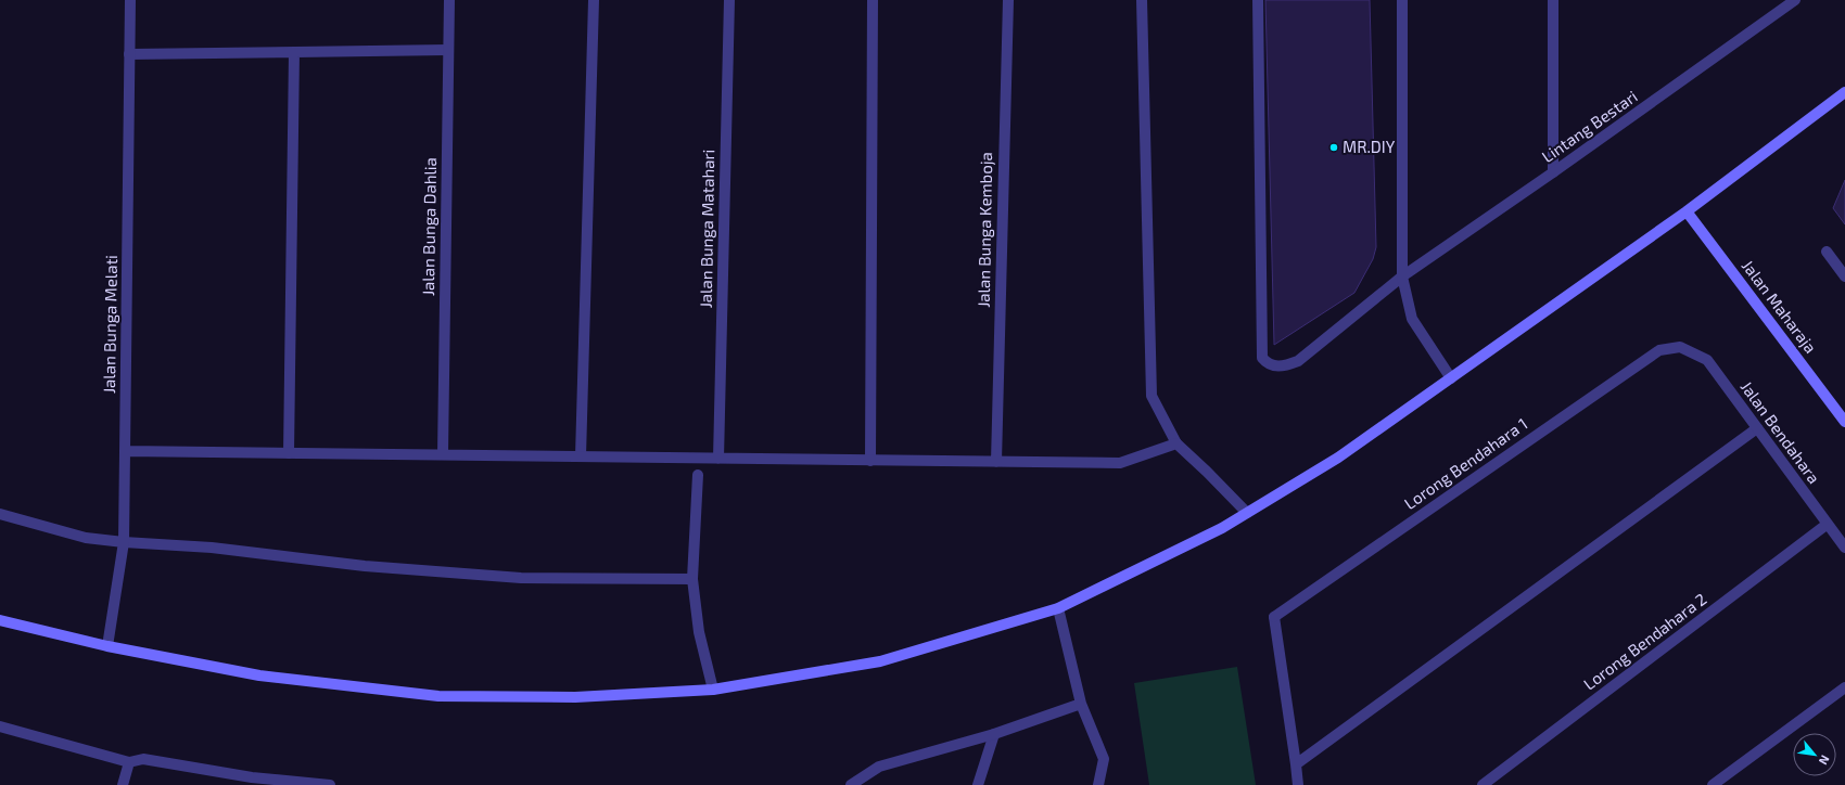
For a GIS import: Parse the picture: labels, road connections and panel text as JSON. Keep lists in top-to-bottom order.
{
  "streets": {
    "street": [
      "Lintang Bestari",
      "Jalan Bunga Dahlia",
      "Jalan Bunga Matahari",
      "Jalan Bunga Kemboja",
      "Jalan Maharaja",
      "Jalan Bunga Melati",
      "Jalan Bendahara",
      "Lorong Bendahara 1",
      "Lorong Bendahara 2"
    ]
  },
  "crossings": [
    ["Jalan Bendahara", "Lorong Bendahara 1"],
    ["Jalan Bendahara", "Lorong Bendahara 2"]
  ],
  "places": ["MR.DIY"],
  "north": "bottom right"
}
